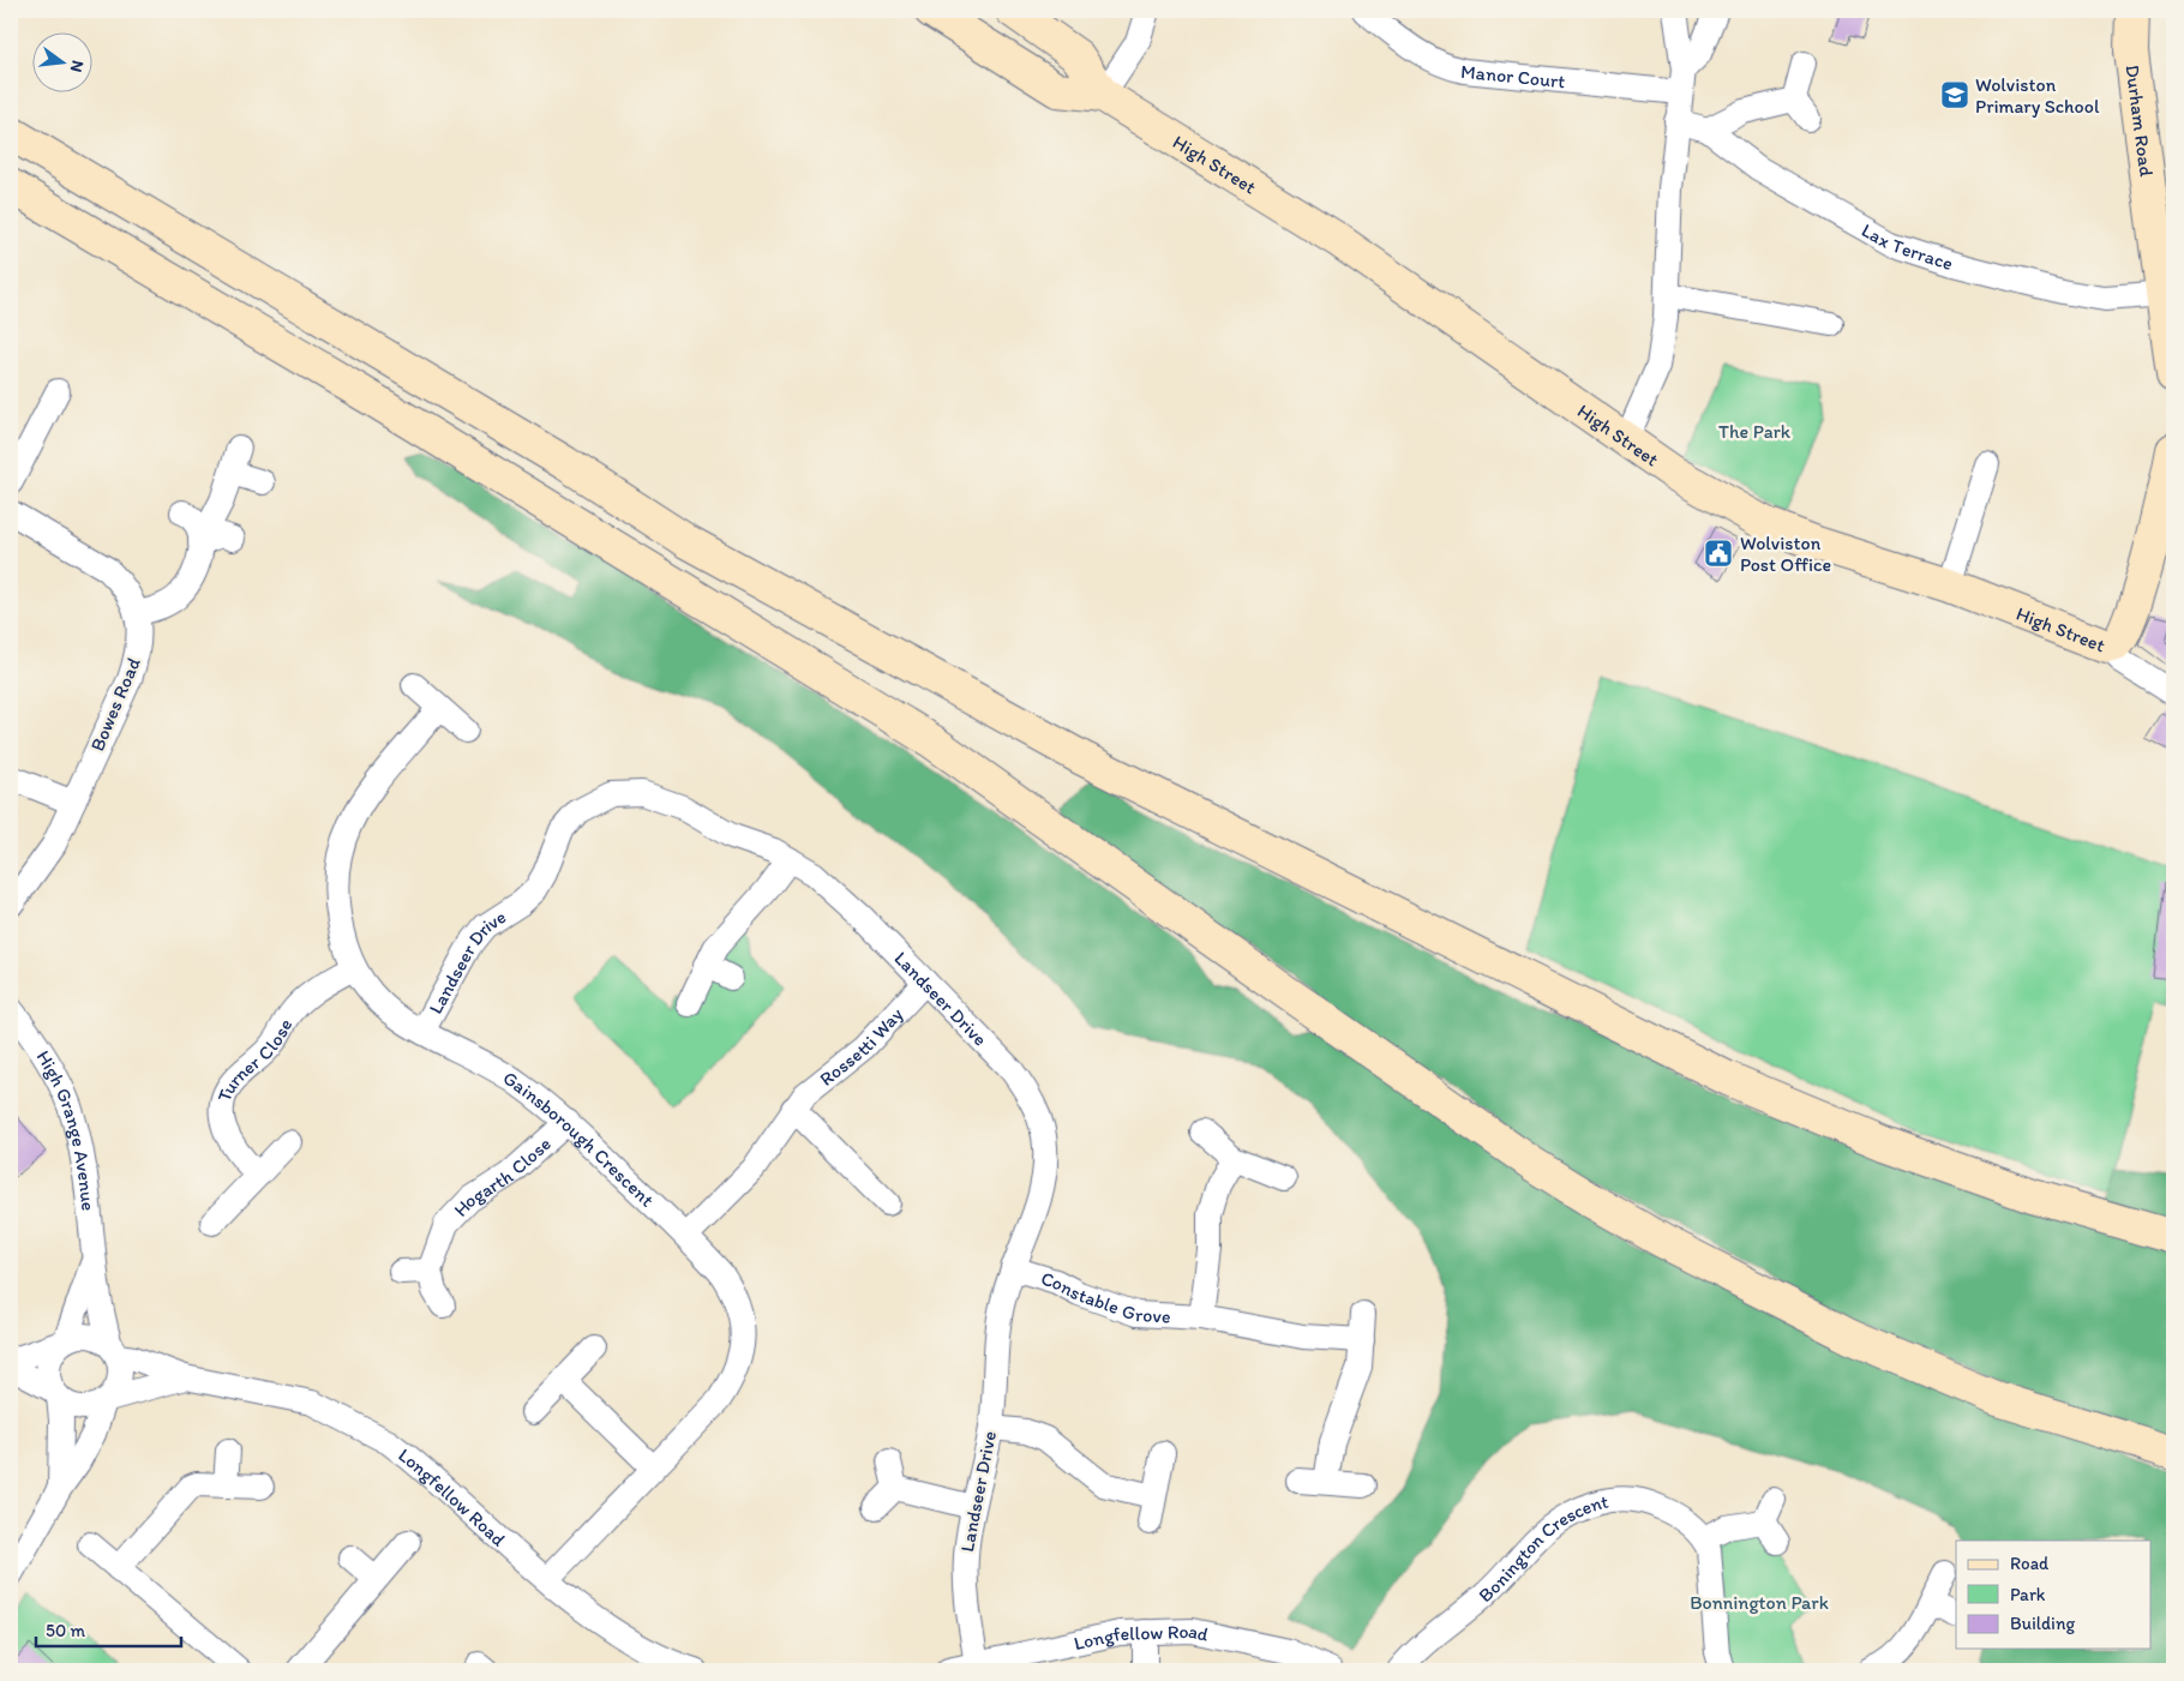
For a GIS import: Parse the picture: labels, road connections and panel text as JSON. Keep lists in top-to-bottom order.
{
  "streets": {
    "street": [
      "Manor Court",
      "Durham Road",
      "High Street",
      "Lax Terrace",
      "Bowes Road",
      "Landseer Drive",
      "Rossetti Way",
      "Turner Close",
      "High Grange Avenue",
      "Gainsborough Crescent",
      "Hogarth Close",
      "Constable Grove",
      "Longfellow Road",
      "Bonington Crescent"
    ]
  },
  "crossings": [
    ["Durham Road", "Lax Terrace"],
    ["Landseer Drive", "Rossetti Way"],
    ["Landseer Drive", "Gainsborough Crescent"],
    ["Landseer Drive", "Constable Grove"],
    ["Landseer Drive", "Longfellow Road"],
    ["Rossetti Way", "Gainsborough Crescent"],
    ["Turner Close", "Gainsborough Crescent"],
    ["Gainsborough Crescent", "Hogarth Close"],
    ["Gainsborough Crescent", "Longfellow Road"]
  ],
  "parks": ["The Park", "Bonnington Park"],
  "places": {
    "school or university": ["Wolviston Primary School"],
    "public building": ["Wolviston Post Office"]
  },
  "legend": ["Road", "Park", "Building"],
  "scale_bar": "50 m",
  "north": "right"
}
